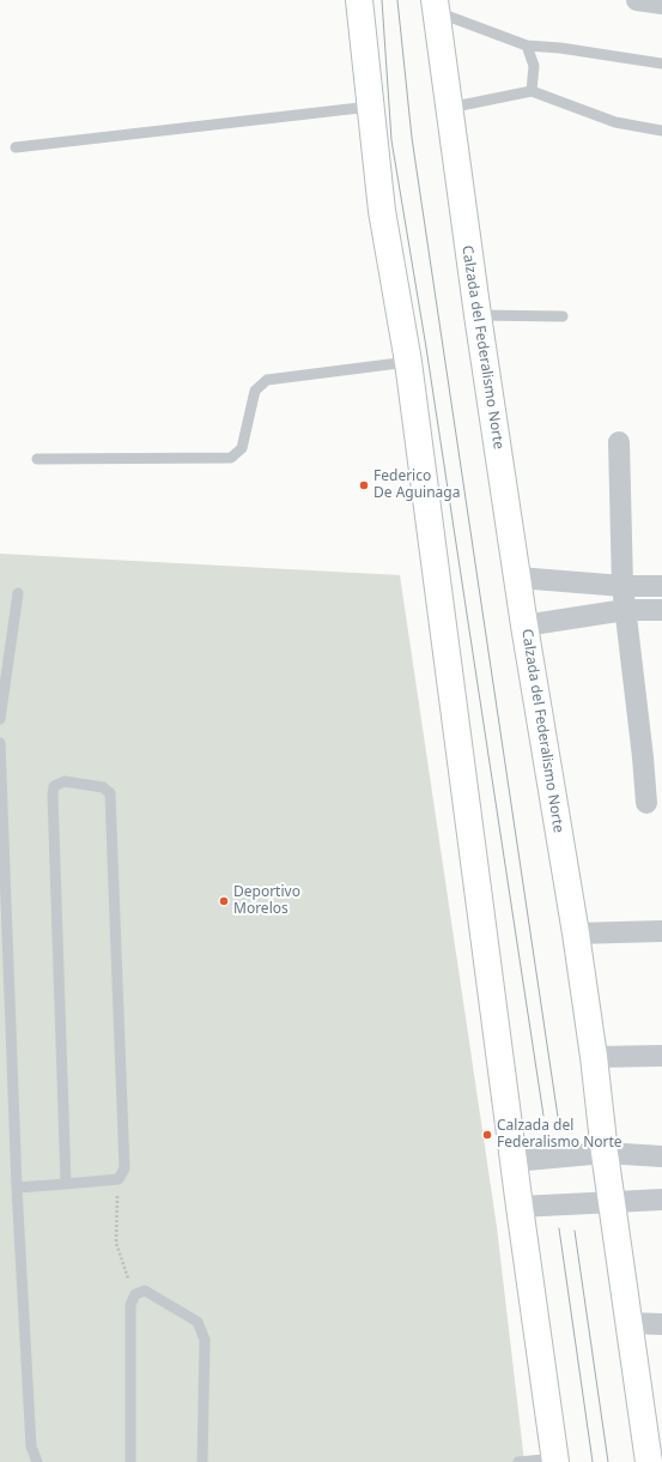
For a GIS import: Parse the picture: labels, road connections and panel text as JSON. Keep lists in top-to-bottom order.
{
  "streets": {
    "main road": ["Calzada del Federalismo Norte"]
  },
  "places": ["Federico De Aguinaga", "Deportivo Morelos", "Calzada del Federalismo Norte"]
}
